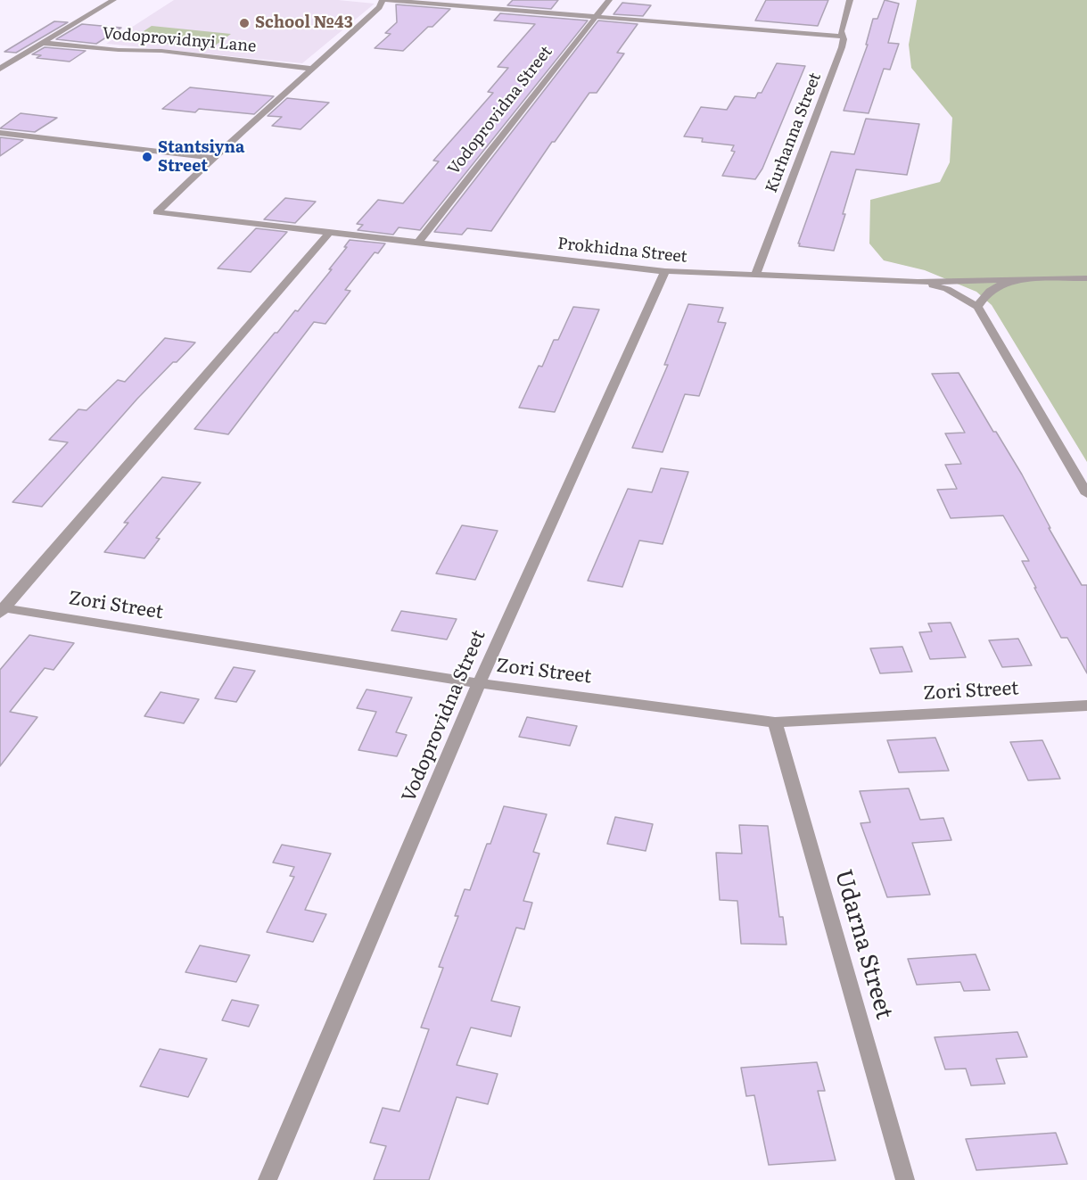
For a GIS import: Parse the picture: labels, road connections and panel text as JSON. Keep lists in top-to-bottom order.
{
  "streets": {
    "street": [
      "Vodoprovidnyi Lane",
      "Vodoprovidna Street",
      "Kurhanna Street",
      "Prokhidna Street",
      "Zori Street",
      "Udarna Street"
    ]
  },
  "crossings": [
    ["Vodoprovidna Street", "Prokhidna Street"],
    ["Vodoprovidna Street", "Zori Street"],
    ["Kurhanna Street", "Prokhidna Street"],
    ["Zori Street", "Udarna Street"]
  ],
  "places": ["School №43", "Stantsiyna Street"]
}
